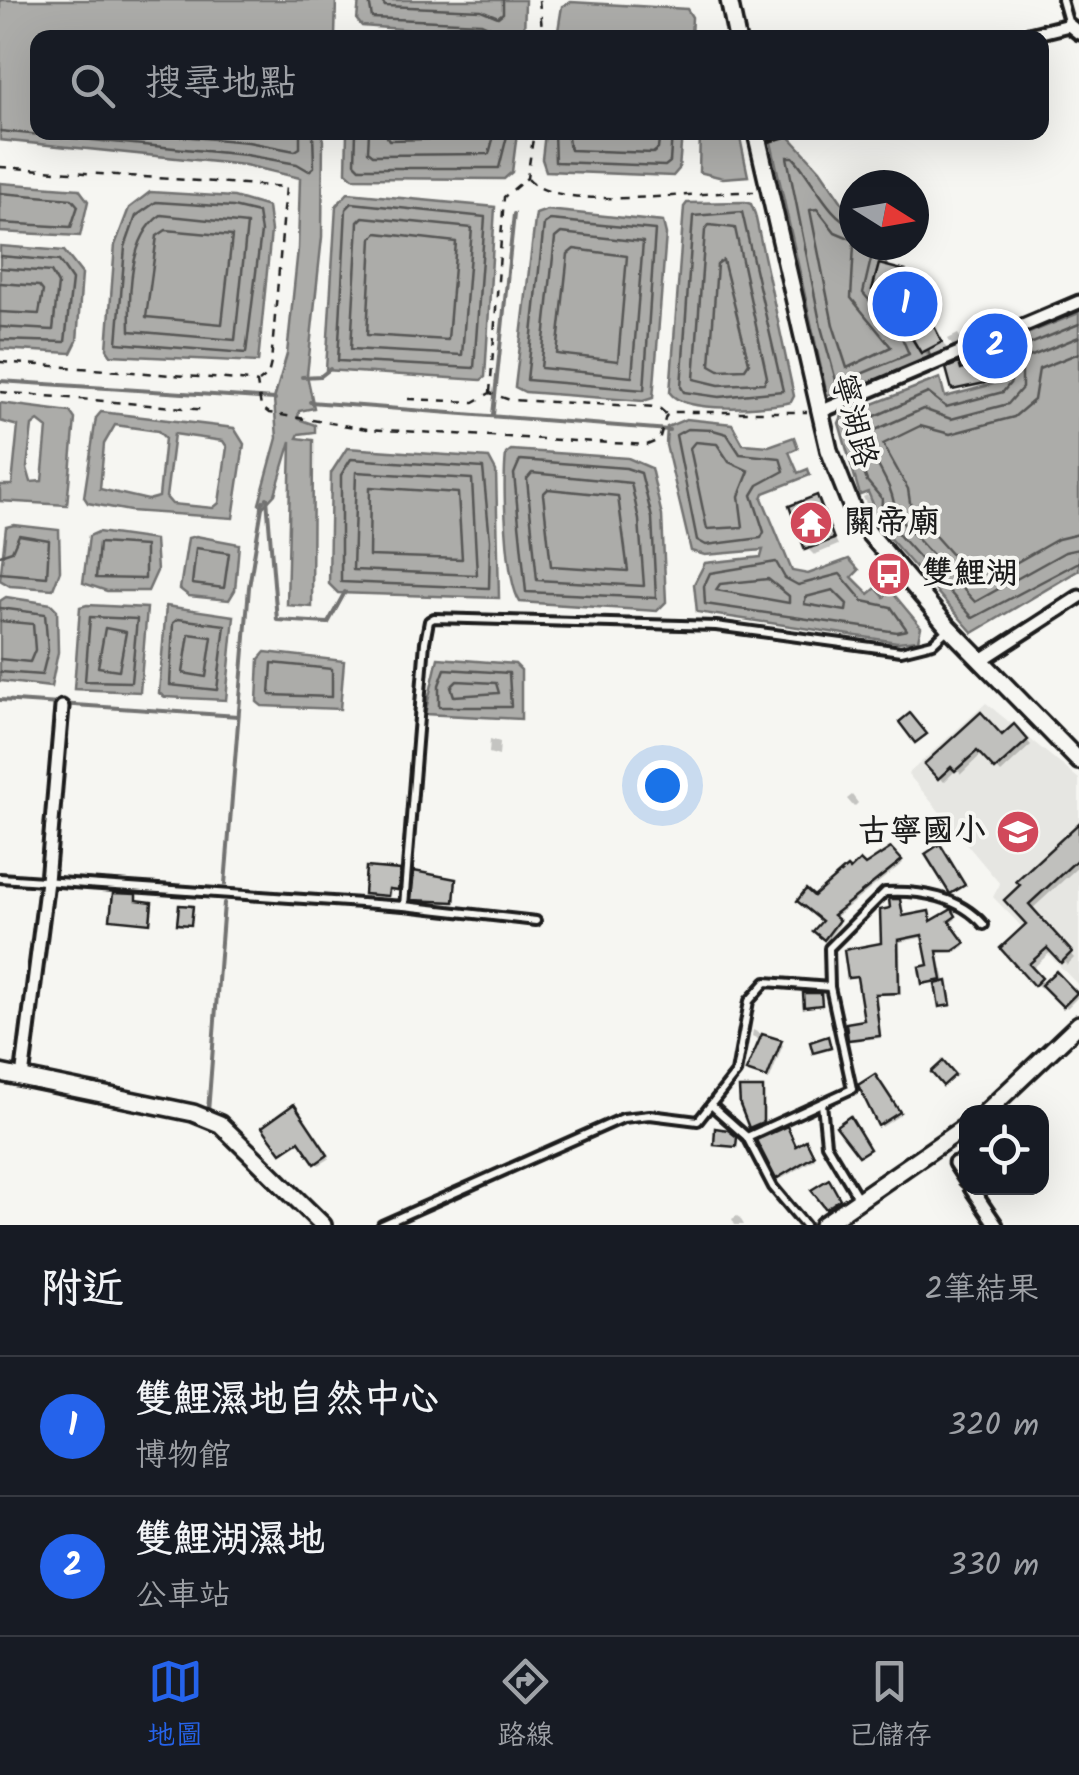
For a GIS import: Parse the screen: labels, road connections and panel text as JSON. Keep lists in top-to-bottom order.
{
  "streets": {
    "main road": ["寧湖路"]
  },
  "places": {
    "temple": ["關帝廟"],
    "bus stop": ["雙鯉湖"],
    "school or university": ["古寧國小"]
  },
  "north": "right",
  "page": {
    "search": "搜尋地點",
    "pins": ["1", "2"],
    "heading": ["附近", "2筆結果"],
    "list": [
      {
        "mark": "1",
        "name": "雙鯉濕地自然中心",
        "note": "博物館",
        "value": "320 m"
      },
      {
        "mark": "2",
        "name": "雙鯉湖濕地",
        "note": "公車站",
        "value": "330 m"
      }
    ],
    "nav": ["地圖", "路線", "已儲存"]
  }
}
